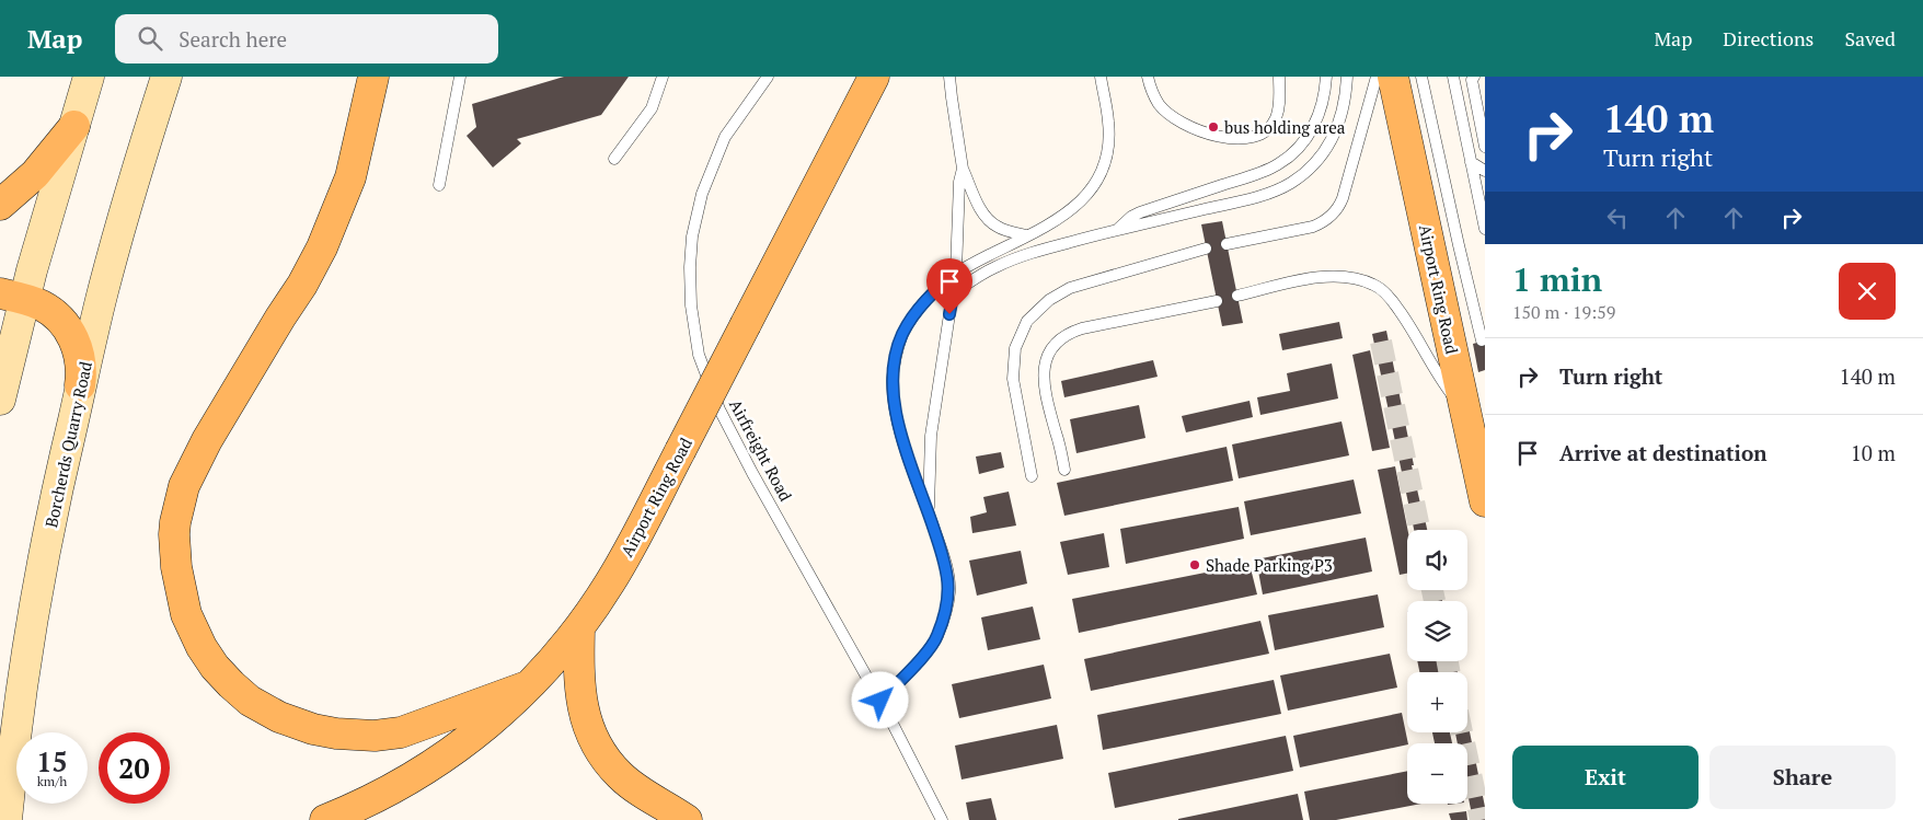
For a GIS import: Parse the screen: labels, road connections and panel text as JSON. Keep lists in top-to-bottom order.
{
  "streets": {
    "main road": ["Airport Ring Road", "Borcherds Quarry Road"],
    "lane": ["Airfreight Road"]
  },
  "places": ["bus holding area", "Shade Parking P3"],
  "page": {
    "header": "Map",
    "search": "Search here",
    "nav": ["Map", "Directions", "Saved"],
    "turn": ["140 m", "Turn right"],
    "heading": ["1 min", "150 m · 19:59"],
    "list": [
      {
        "name": "Turn right",
        "value": "140 m"
      },
      {
        "name": "Arrive at destination",
        "value": "10 m"
      }
    ],
    "map_buttons": ["+", "−"],
    "speed": "15 km/h",
    "limit": "20",
    "buttons": ["Exit", "Share"]
  }
}
